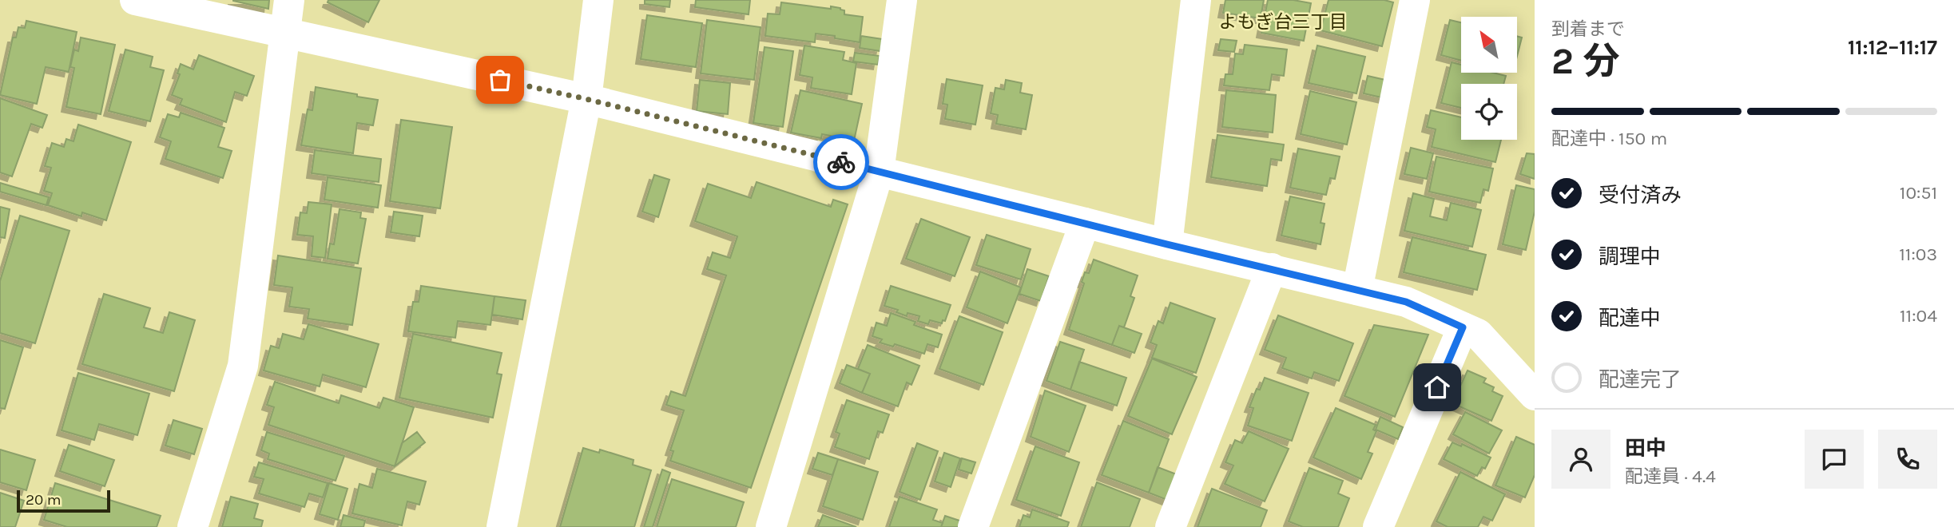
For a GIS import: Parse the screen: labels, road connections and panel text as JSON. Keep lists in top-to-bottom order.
{
  "districts": ["よもぎ台三丁目"],
  "scale_bar": "20 m",
  "north": "top left",
  "page": {
    "heading": ["2 分", "到着まで", "11:12–11:17"],
    "panel": ["田中", "配達員 · 4.4"],
    "bar": "配達中 · 150 m",
    "list": [
      ["受付済み", "10:51"],
      ["調理中", "11:03"],
      ["配達中", "11:04"],
      "配達完了"
    ],
    "scale": "20 m"
  }
}
